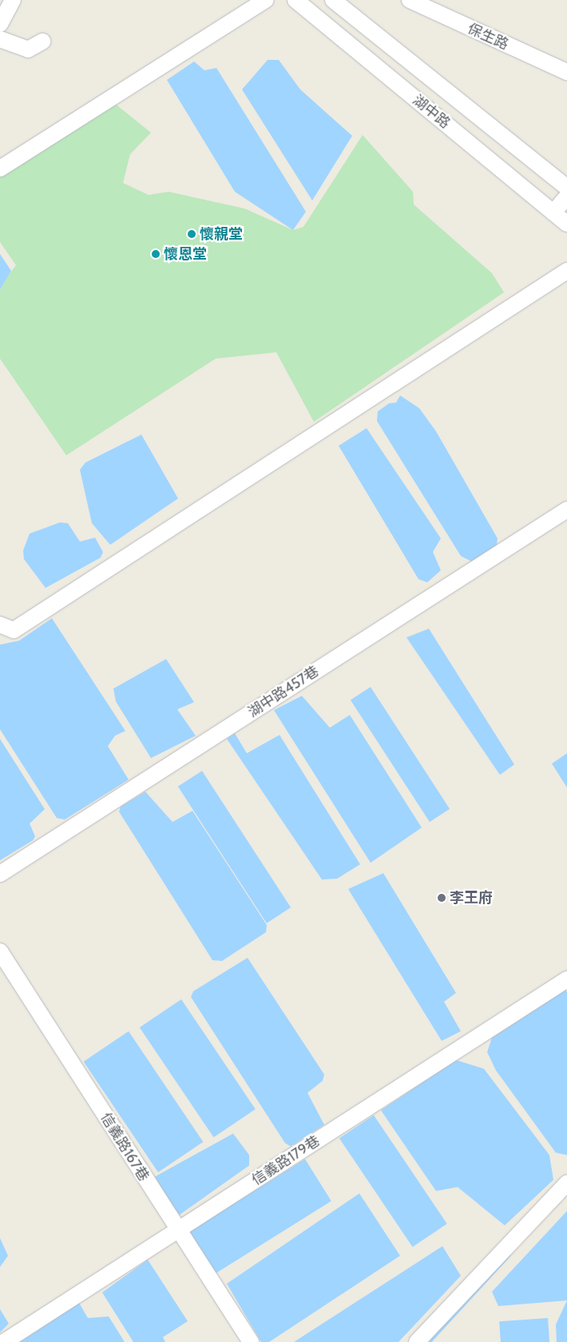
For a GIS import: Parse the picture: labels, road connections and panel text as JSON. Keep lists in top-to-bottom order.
{
  "streets": {
    "street": [
      "保生路",
      "湖中路",
      "湖中路457巷",
      "信義路167巷",
      "信義路179巷"
    ]
  },
  "crossings": [
    ["信義路167巷", "信義路179巷"]
  ],
  "places": ["懷親堂", "懷恩堂", "李王府"]
}
